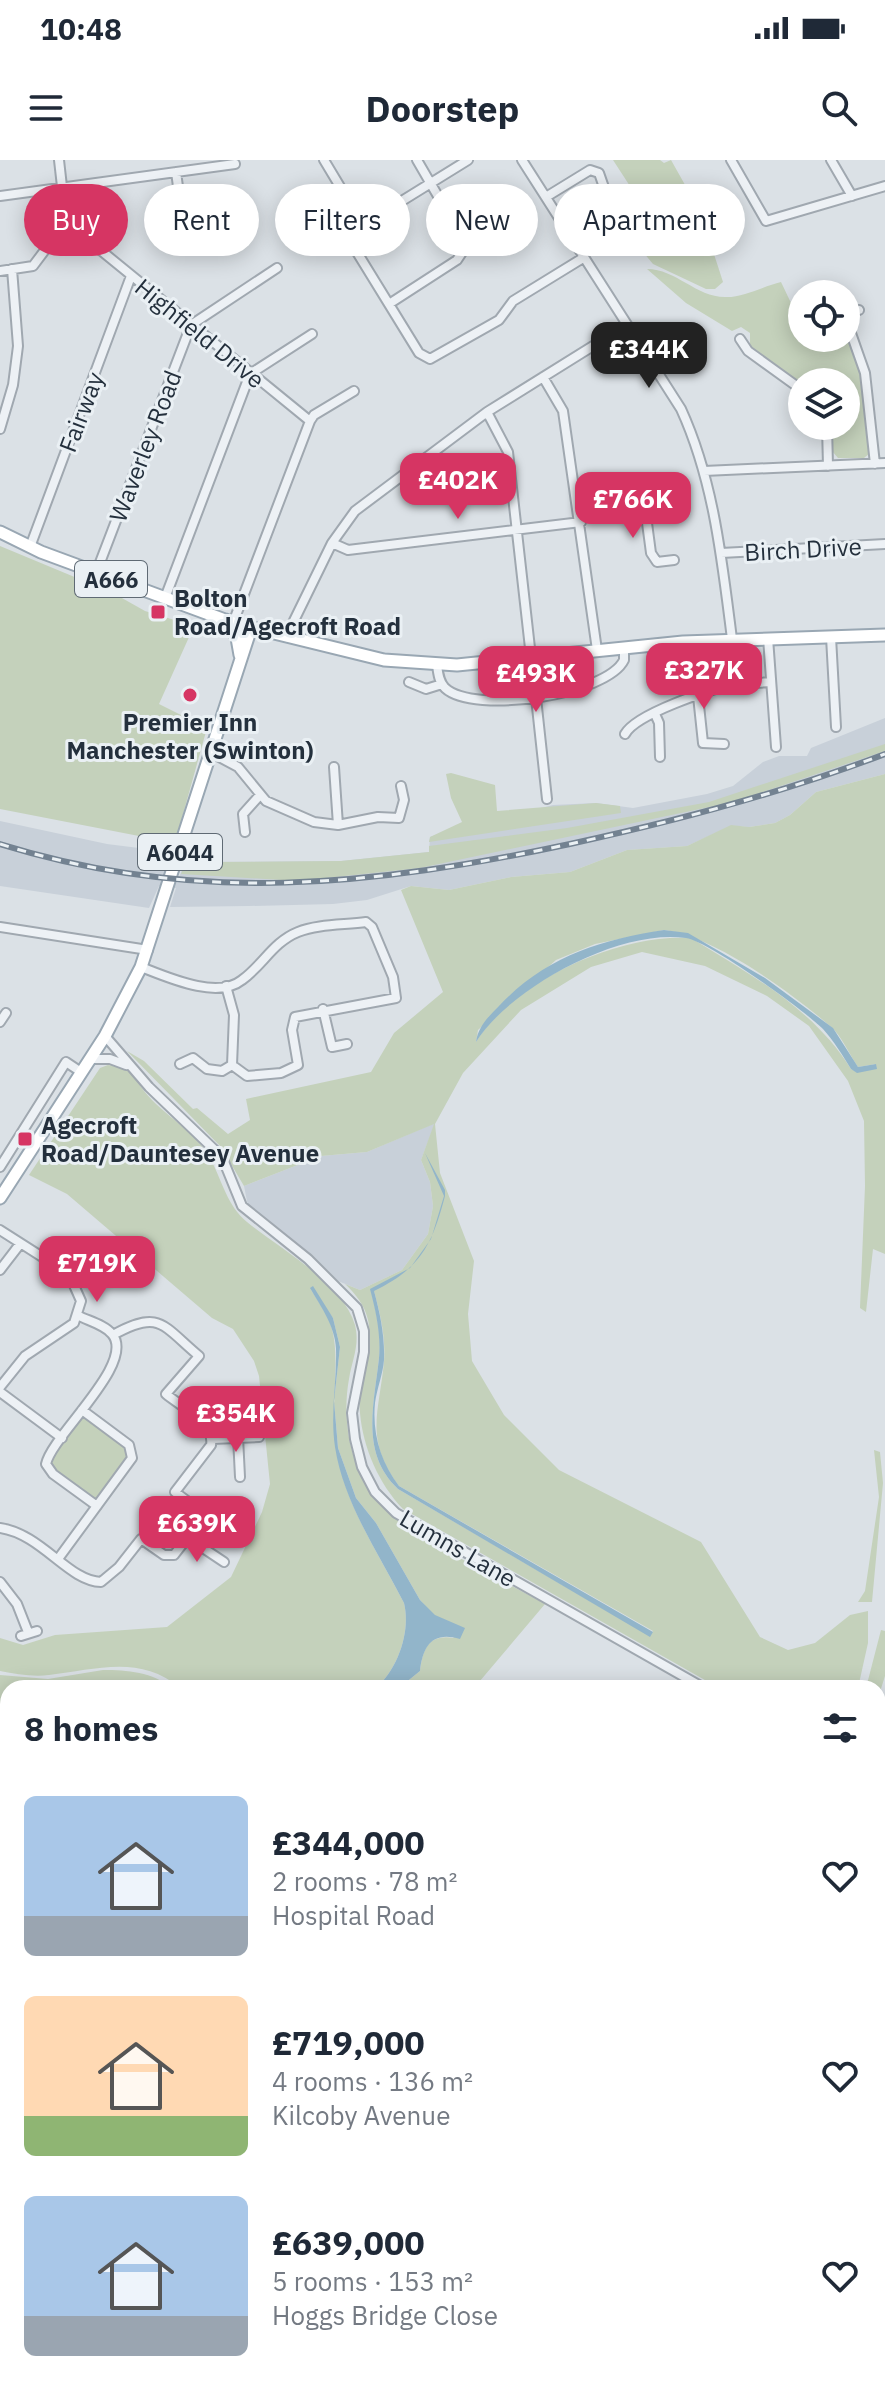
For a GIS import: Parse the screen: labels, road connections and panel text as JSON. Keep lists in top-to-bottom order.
{
  "streets": {
    "main road": ["A666", "A6044"],
    "street": [
      "Highfield Drive",
      "Fairway",
      "Waverley Road",
      "Birch Drive",
      "Lumns Lane"
    ]
  },
  "crossings": [
    ["Highfield Drive", "Fairway"],
    ["Highfield Drive", "Waverley Road"],
    ["Fairway", "A666"],
    ["Waverley Road", "A666"],
    ["A666", "A6044"],
    ["A6044", "Lumns Lane"]
  ],
  "places": {
    "transit": ["Bolton Road/Agecroft Road", "Agecroft Road/Dauntesey Avenue"],
    "other": ["Premier Inn Manchester (Swinton)"]
  },
  "page": {
    "status": "10:48",
    "header": "Doorstep",
    "chip": [
      "Buy",
      "Rent",
      "Filters",
      "New",
      "Apartment"
    ],
    "price": [
      "£344K",
      "£402K",
      "£766K",
      "£327K",
      "£493K",
      "£719K",
      "£354K",
      "£639K"
    ],
    "heading": "8 homes",
    "list": [
      {
        "name": "£344,000",
        "note": "2 rooms · 78 m² · Hospital Road"
      },
      {
        "name": "£719,000",
        "note": "4 rooms · 136 m² · Kilcoby Avenue"
      },
      {
        "name": "£639,000",
        "note": "5 rooms · 153 m² · Hoggs Bridge Close"
      }
    ]
  }
}
